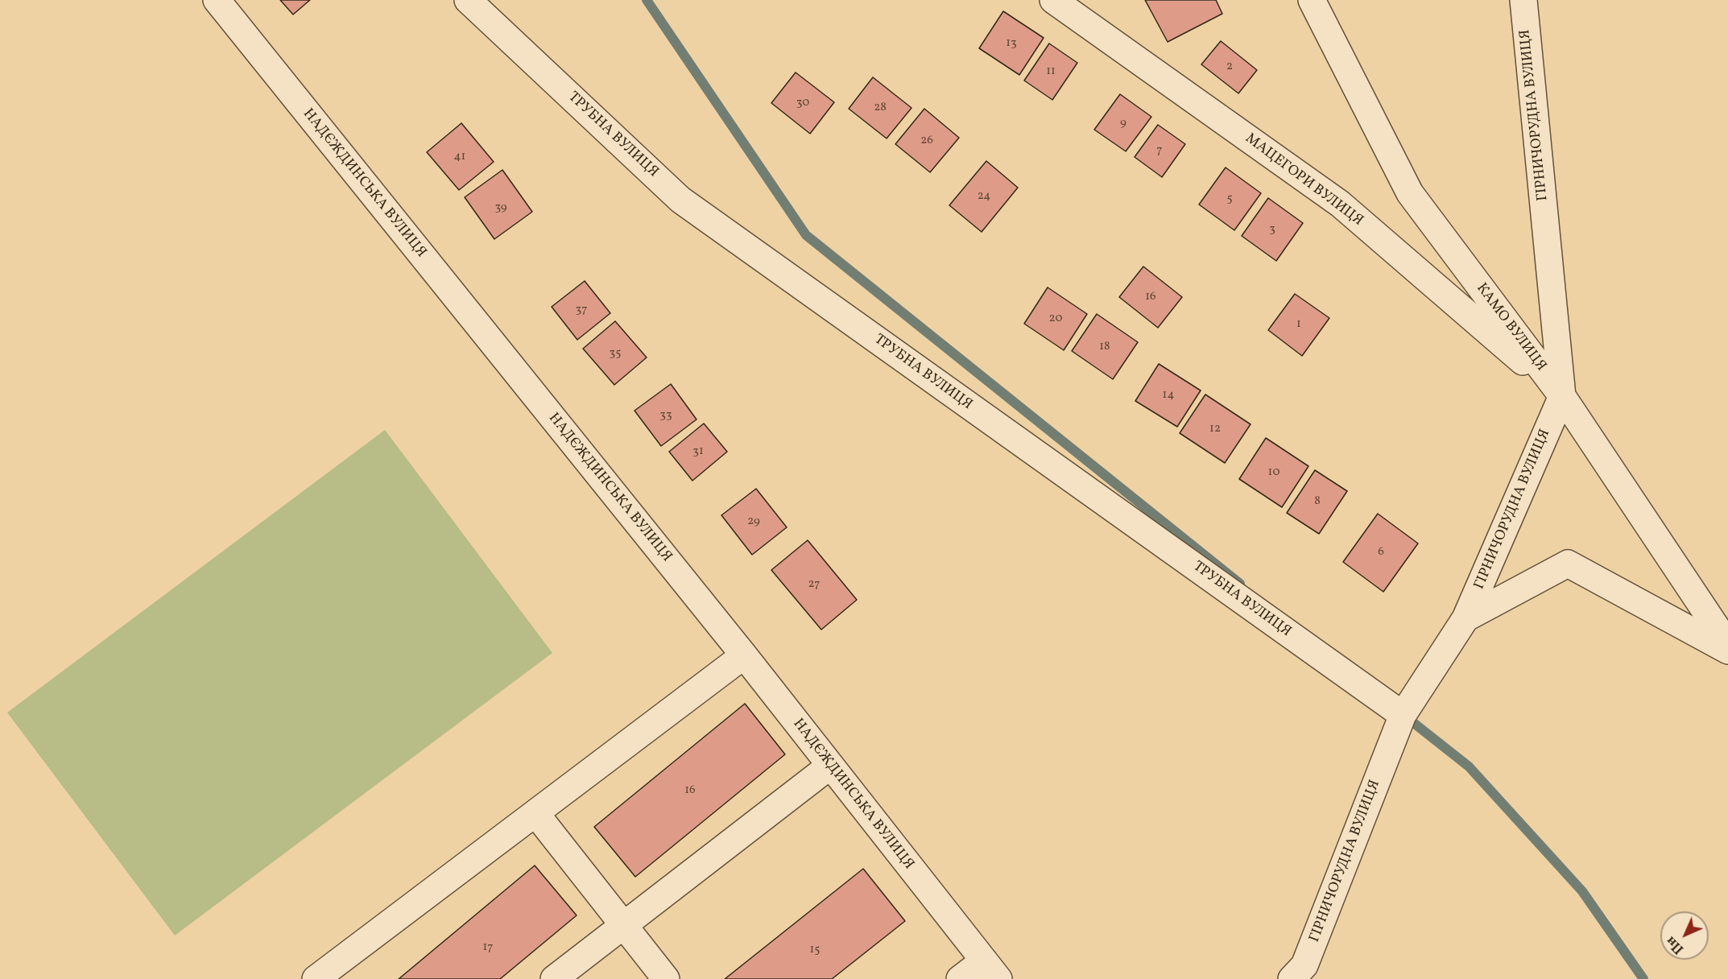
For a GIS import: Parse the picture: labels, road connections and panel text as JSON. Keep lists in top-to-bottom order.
{
  "streets": {
    "street": [
      "ГІРНИЧОРУДНА ВУЛИЦЯ",
      "ТРУБНА ВУЛИЦЯ",
      "МАЦЕГОРИ ВУЛИЦЯ",
      "НАДЄЖДИНСЬКА ВУЛИЦЯ",
      "КАМО ВУЛИЦЯ"
    ]
  },
  "crossings": [
    ["ГІРНИЧОРУДНА ВУЛИЦЯ", "ТРУБНА ВУЛИЦЯ"],
    ["ГІРНИЧОРУДНА ВУЛИЦЯ", "МАЦЕГОРИ ВУЛИЦЯ"],
    ["ГІРНИЧОРУДНА ВУЛИЦЯ", "КАМО ВУЛИЦЯ"],
    ["МАЦЕГОРИ ВУЛИЦЯ", "КАМО ВУЛИЦЯ"]
  ],
  "house_numbers": [
    "13",
    "2",
    "11",
    "30",
    "28",
    "9",
    "26",
    "7",
    "41",
    "24",
    "5",
    "39",
    "3",
    "16",
    "37",
    "20",
    "1",
    "18",
    "35",
    "14",
    "33",
    "12",
    "31",
    "10",
    "8",
    "29",
    "6",
    "27",
    "16",
    "17",
    "15"
  ],
  "north": "bottom left"
}
